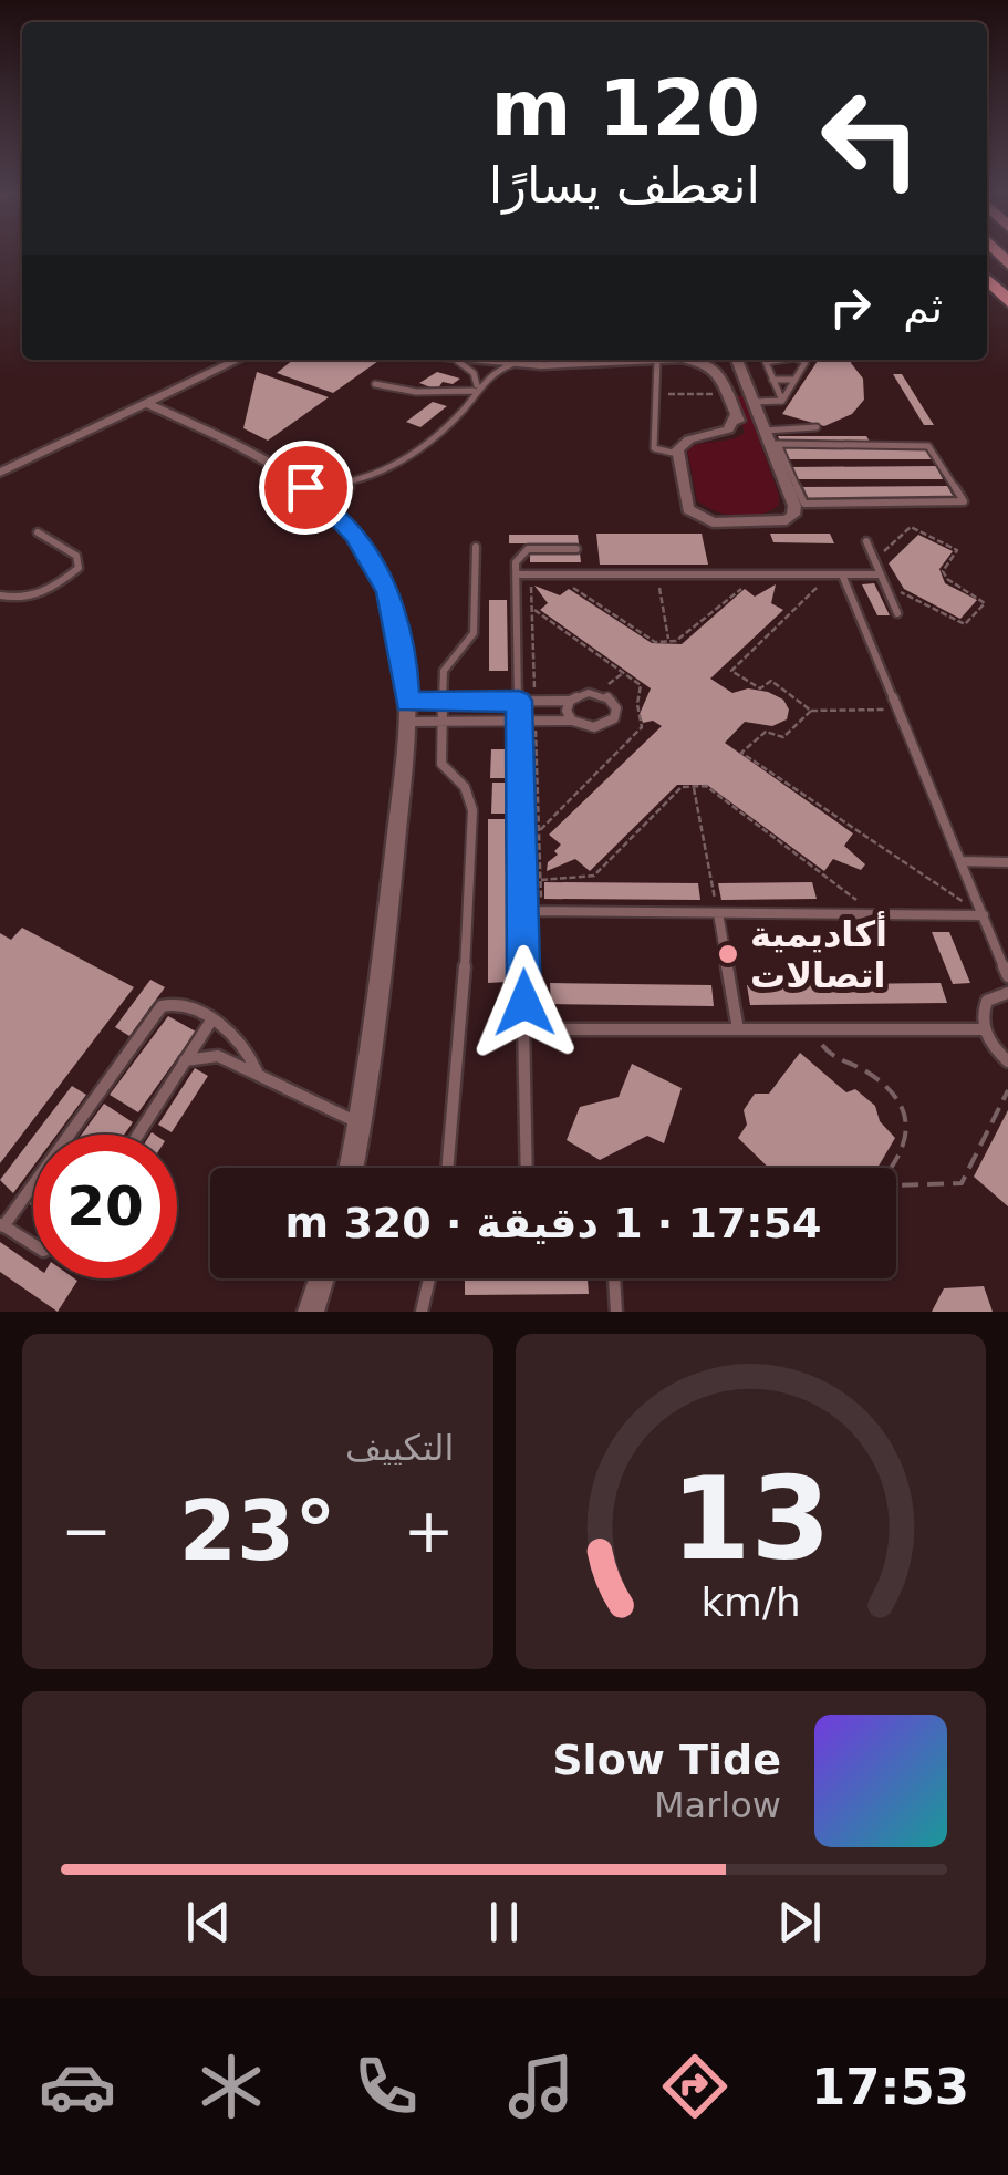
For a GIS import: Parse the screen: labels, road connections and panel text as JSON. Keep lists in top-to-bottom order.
{
  "places": ["أكاديمية اتصالات"],
  "page": {
    "turn": ["120 m", "انعطف يسارًا"],
    "then": "ثم",
    "limit": "20",
    "trip": "17:54 · 1 دقيقة · 320 m",
    "tile": "التكييف",
    "heat": ["−", "23°", "+"],
    "song": ["Slow Tide", "Marlow"],
    "tabs": "17:53",
    "gauge": ["13", "km/h"]
  }
}
